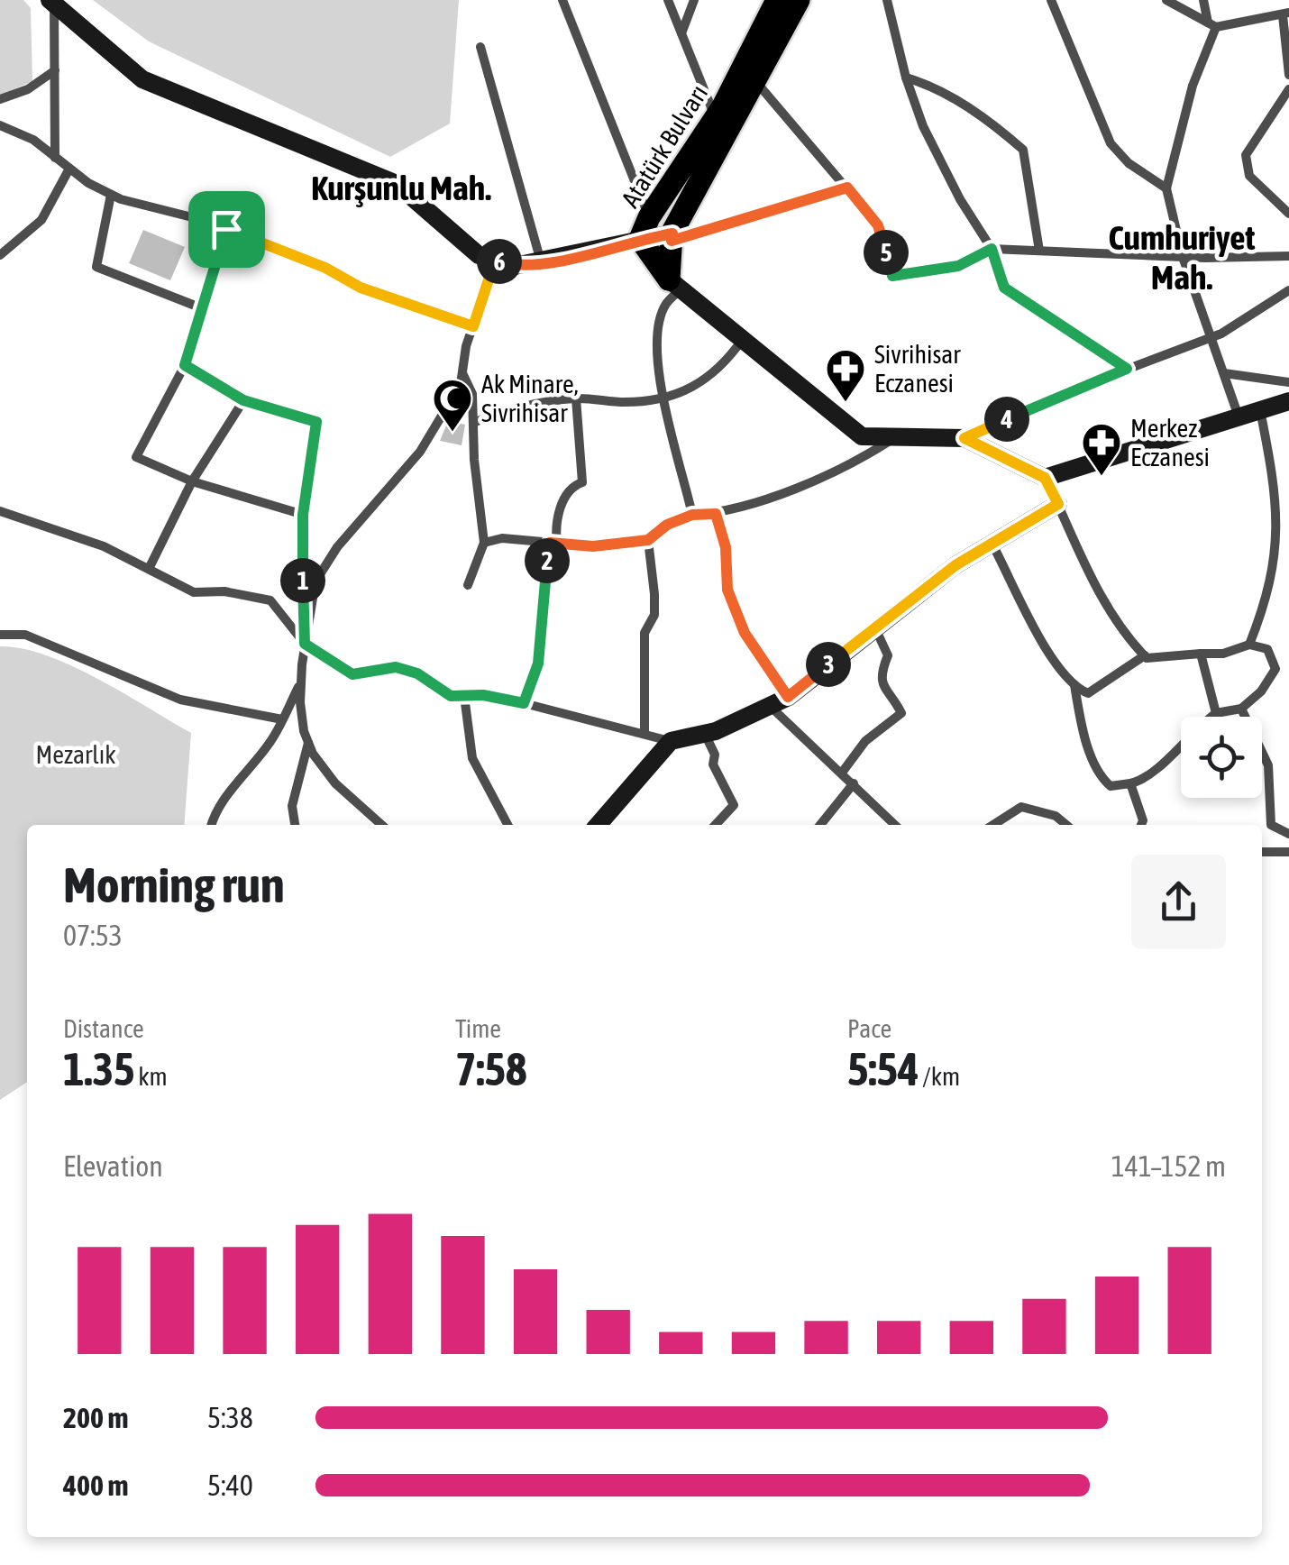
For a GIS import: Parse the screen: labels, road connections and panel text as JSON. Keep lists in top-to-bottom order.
{
  "streets": {
    "main road": ["Atatürk Bulvarı"]
  },
  "districts": ["Kurşunlu Mah.", "Cumhuriyet Mah."],
  "parks": ["Mezarlık"],
  "places": {
    "pharmacy": ["Sivrihisar Eczanesi", "Merkez Eczanesi"],
    "mosque": ["Ak Minare, Sivrihisar"]
  },
  "page": {
    "pins": [
      "5",
      "6",
      "4",
      "2",
      "1",
      "3"
    ],
    "heading": ["Morning run", "07:53"],
    "stats": [
      ["Distance", "1.35 km"],
      ["Time", "7:58"],
      ["Pace", "5:54 /km"]
    ],
    "chart": ["Elevation", "141–152 m"],
    "list": [
      {
        "name": "200 m",
        "note": "5:38"
      },
      {
        "name": "400 m",
        "note": "5:40"
      }
    ]
  }
}
